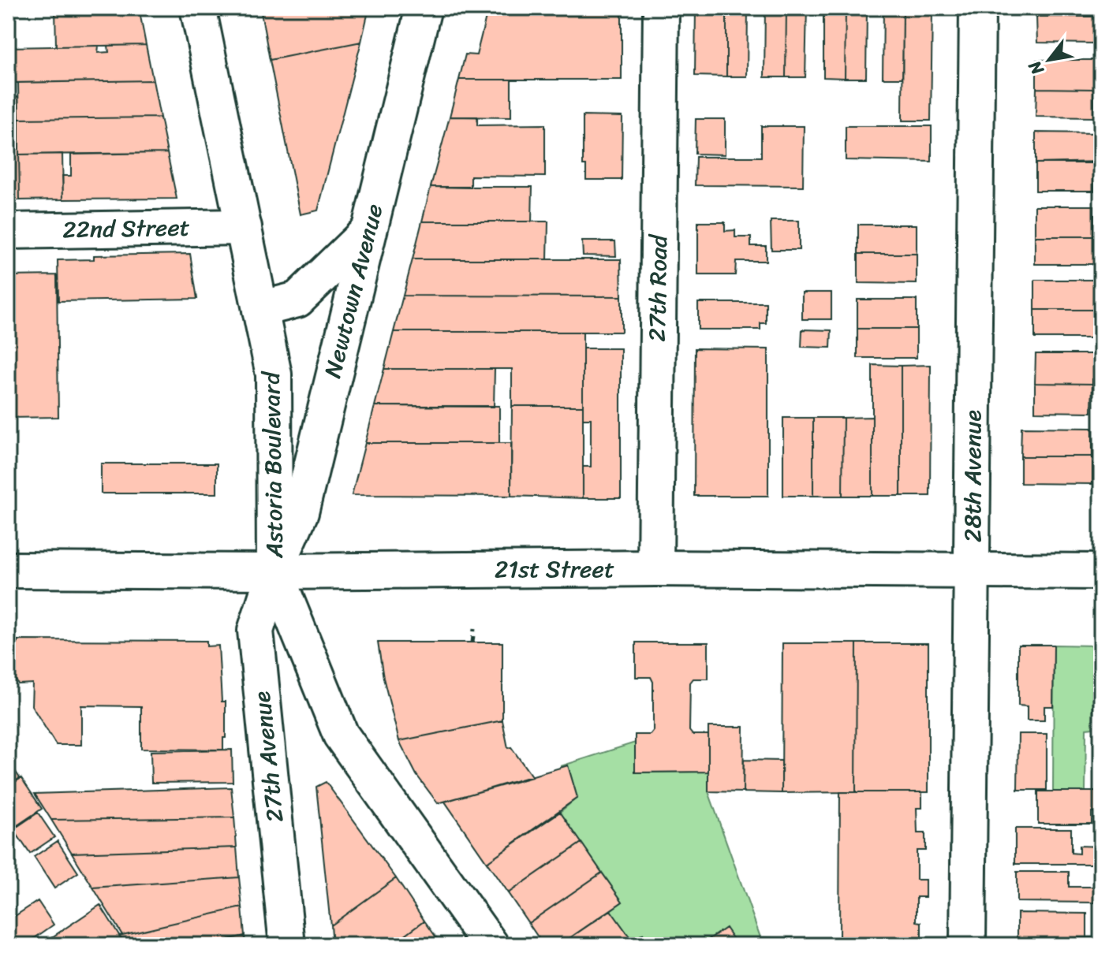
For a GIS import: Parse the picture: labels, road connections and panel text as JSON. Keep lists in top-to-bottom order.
{
  "streets": {
    "street": [
      "22nd Street",
      "27th Road",
      "Newtown Avenue",
      "Astoria Boulevard",
      "28th Avenue",
      "21st Street",
      "27th Avenue"
    ]
  },
  "crossings": [
    ["22nd Street", "Astoria Boulevard"],
    ["27th Road", "21st Street"],
    ["Newtown Avenue", "Astoria Boulevard"],
    ["Newtown Avenue", "21st Street"],
    ["Newtown Avenue", "27th Avenue"],
    ["Astoria Boulevard", "21st Street"],
    ["Astoria Boulevard", "27th Avenue"],
    ["28th Avenue", "21st Street"],
    ["21st Street", "27th Avenue"]
  ],
  "north": "bottom left"
}
